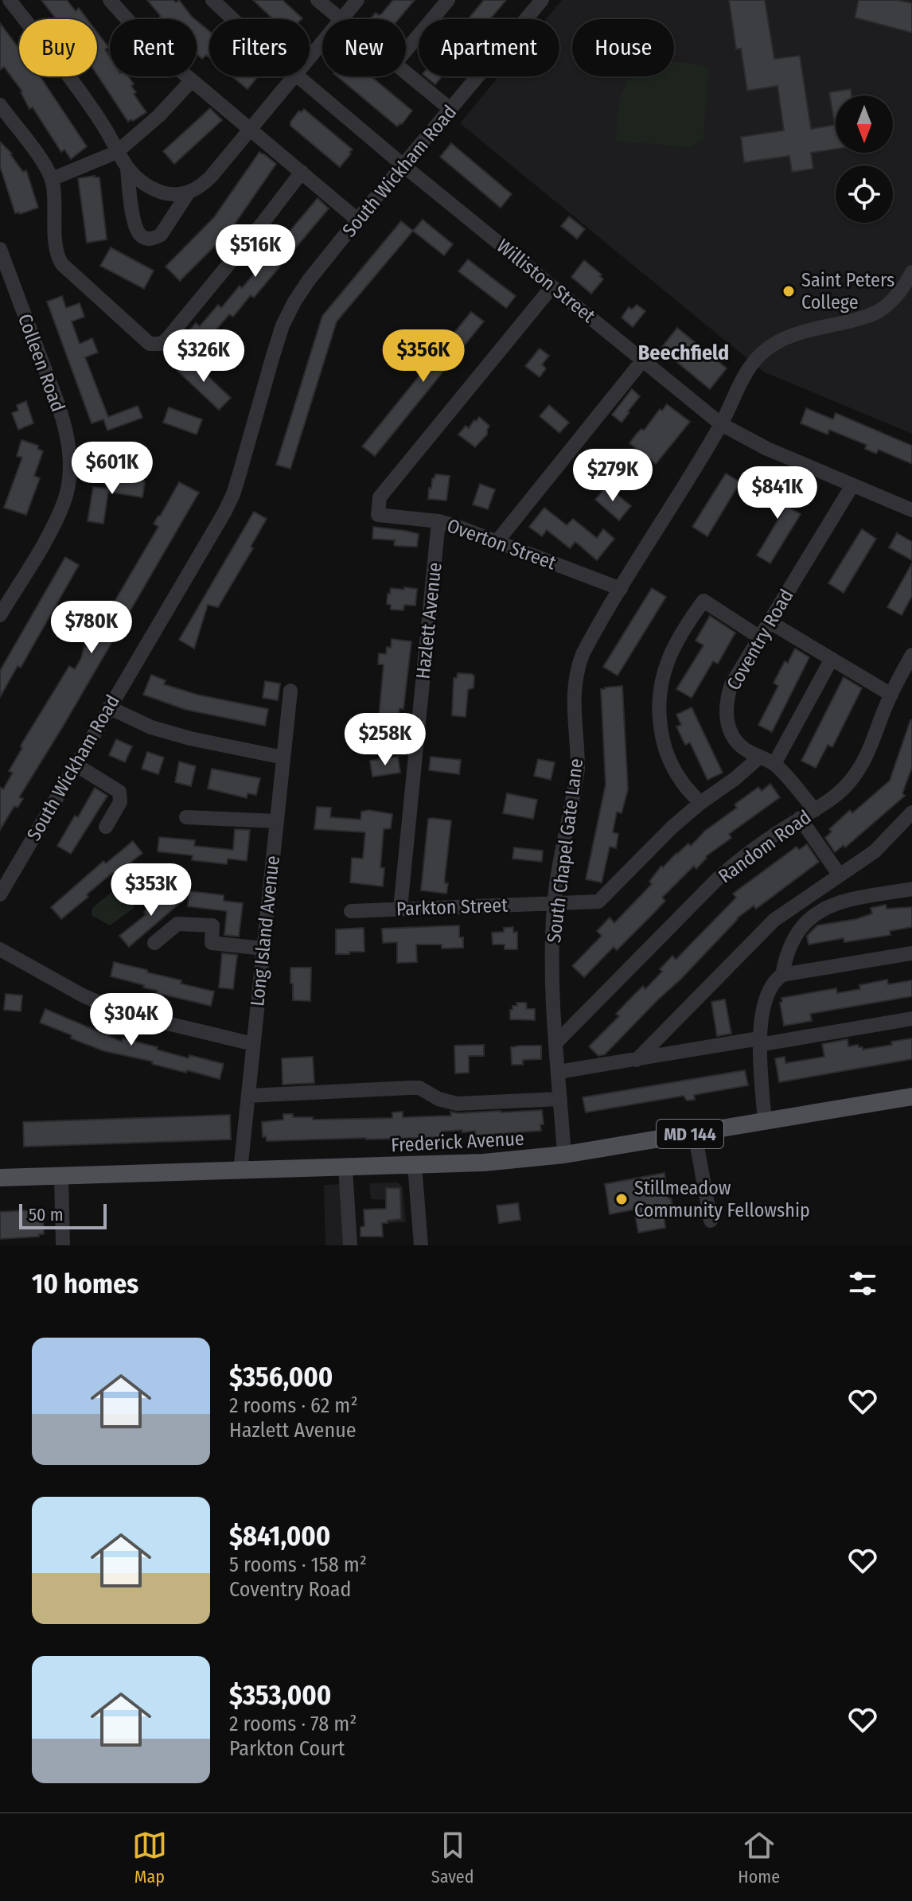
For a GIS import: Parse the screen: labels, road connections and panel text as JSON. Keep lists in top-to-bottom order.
{
  "streets": {
    "main road": ["MD 144", "Frederick Avenue"],
    "street": [
      "South Wickham Road",
      "Williston Street",
      "Colleen Road",
      "Overton Street",
      "Hazlett Avenue",
      "Coventry Road",
      "Random Road",
      "South Chapel Gate Lane",
      "Parkton Street",
      "Long Island Avenue"
    ]
  },
  "crossings": [
    ["South Wickham Road", "Williston Street"],
    ["Williston Street", "Overton Street"],
    ["Williston Street", "Coventry Road"],
    ["Williston Street", "South Chapel Gate Lane"],
    ["Overton Street", "Hazlett Avenue"],
    ["Overton Street", "South Chapel Gate Lane"],
    ["Hazlett Avenue", "Parkton Street"],
    ["Coventry Road", "Random Road"],
    ["Coventry Road", "Parkton Street"],
    ["Random Road", "South Chapel Gate Lane"],
    ["South Chapel Gate Lane", "Parkton Street"],
    ["South Chapel Gate Lane", "Frederick Avenue"],
    ["Long Island Avenue", "Frederick Avenue"]
  ],
  "districts": ["Beechfield"],
  "places": ["Saint Peters College", "Stillmeadow Community Fellowship"],
  "scale_bar": "50 m",
  "north": "bottom",
  "page": {
    "chip": [
      "Buy",
      "Rent",
      "Filters",
      "New",
      "Apartment",
      "House"
    ],
    "price": [
      "$516K",
      "$326K",
      "$356K",
      "$601K",
      "$279K",
      "$841K",
      "$780K",
      "$258K",
      "$353K",
      "$304K"
    ],
    "scale": "50 m",
    "heading": "10 homes",
    "list": [
      {
        "name": "$356,000",
        "note": "2 rooms · 62 m² · Hazlett Avenue"
      },
      {
        "name": "$841,000",
        "note": "5 rooms · 158 m² · Coventry Road"
      },
      {
        "name": "$353,000",
        "note": "2 rooms · 78 m² · Parkton Court"
      }
    ],
    "tabs": ["Map", "Saved", "Home"]
  }
}
